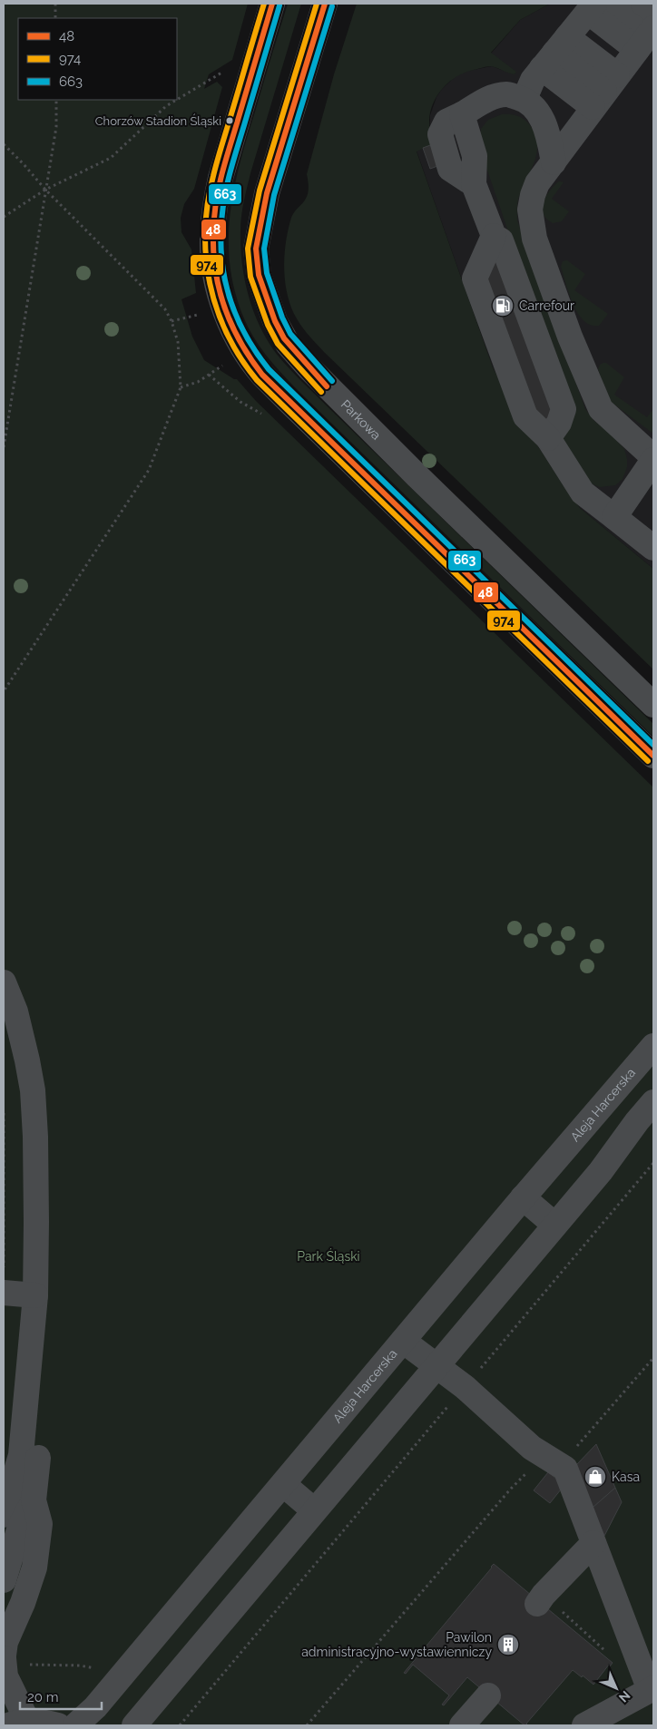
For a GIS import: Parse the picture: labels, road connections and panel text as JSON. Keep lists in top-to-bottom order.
{
  "streets": {
    "street": ["Parkowa", "Aleja Harcerska"]
  },
  "parks": ["Park Śląski"],
  "places": {
    "other": ["Chorzów Stadion Śląski"],
    "fuel station": ["Carrefour"],
    "shop": ["Kasa"],
    "building": ["Pawilon administracyjno-wystawienniczy"]
  },
  "lines": ["transit line 48", "transit line 974", "transit line 663"],
  "legend": ["48", "974", "663"],
  "scale_bar": "20 m",
  "north": "bottom right"
}
